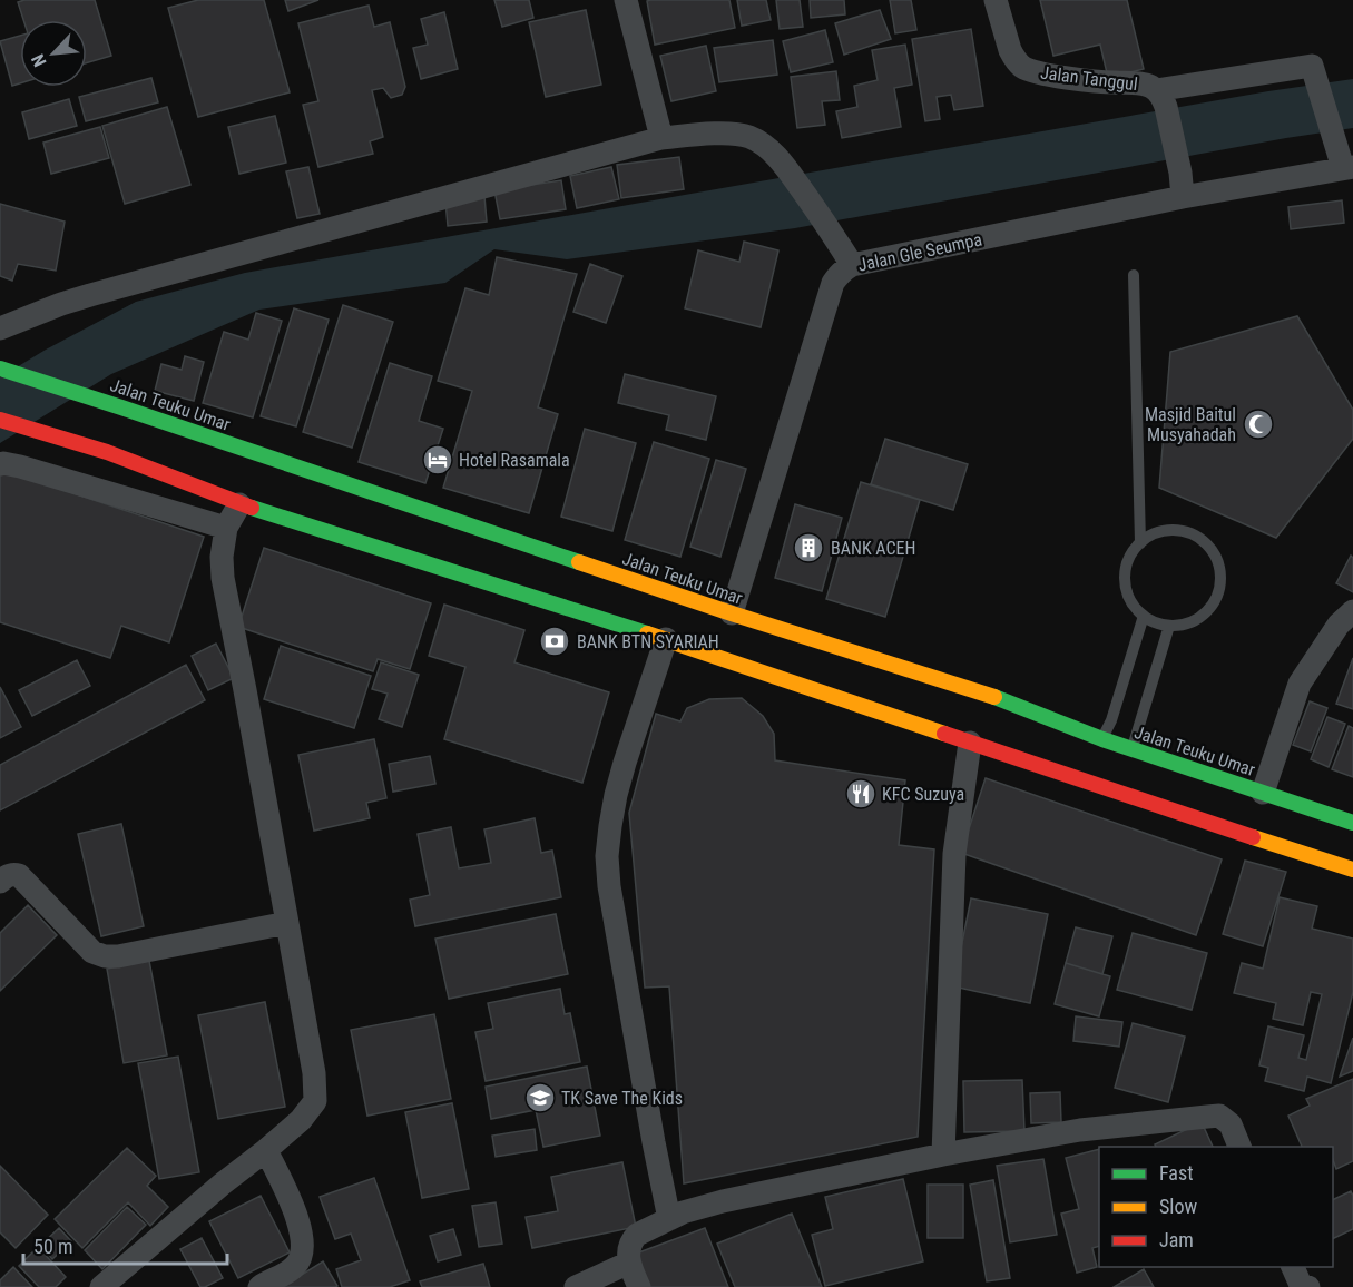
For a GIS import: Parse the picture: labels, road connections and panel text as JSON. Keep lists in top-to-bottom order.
{
  "streets": {
    "highway": ["Jalan Teuku Umar"],
    "street": ["Jalan Tanggul", "Jalan Gle Seumpa"]
  },
  "crossings": [
    ["Jalan Gle Seumpa", "Jalan Teuku Umar"]
  ],
  "places": {
    "mosque": ["Masjid Baitul Musyahadah"],
    "hotel": ["Hotel Rasamala"],
    "building": ["BANK ACEH"],
    "bank": ["BANK BTN SYARIAH"],
    "restaurant": ["KFC Suzuya"],
    "school or university": ["TK Save The Kids"]
  },
  "legend": ["Fast", "Slow", "Jam"],
  "scale_bar": "50 m",
  "north": "bottom left"
}
